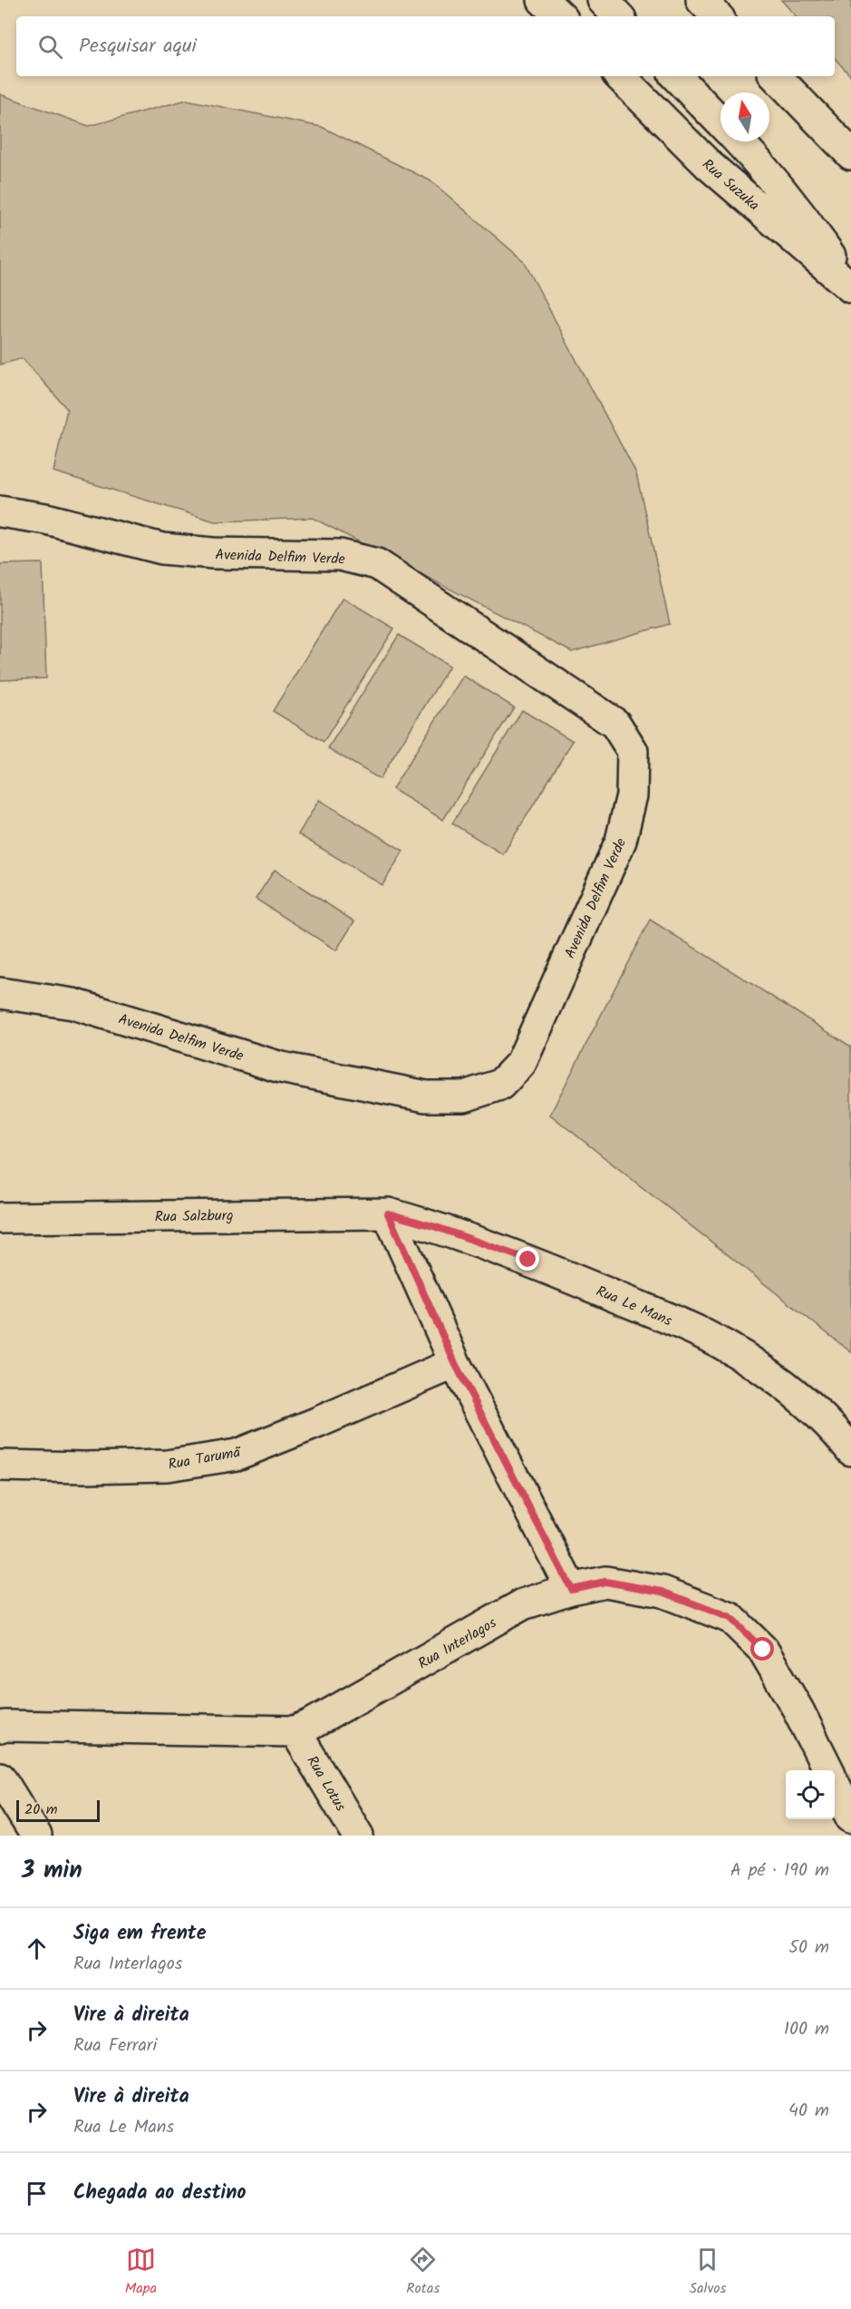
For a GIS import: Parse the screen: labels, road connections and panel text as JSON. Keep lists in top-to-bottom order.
{
  "streets": {
    "street": [
      "Rua Suzuka",
      "Avenida Delfim Verde",
      "Rua Salzburg",
      "Rua Le Mans",
      "Rua Tarumã",
      "Rua Interlagos",
      "Rua Lotus"
    ]
  },
  "crossings": [
    ["Rua Salzburg", "Rua Le Mans"],
    ["Rua Interlagos", "Rua Lotus"]
  ],
  "scale_bar": "20 m",
  "north": "top",
  "page": {
    "search": "Pesquisar aqui",
    "scale": "20 m",
    "heading": ["3 min", "A pé · 190 m"],
    "list": [
      ["Siga em frente", "Rua Interlagos", "50 m"],
      ["Vire à direita", "Rua Ferrari", "100 m"],
      ["Vire à direita", "Rua Le Mans", "40 m"],
      "Chegada ao destino"
    ],
    "nav": ["Mapa", "Rotas", "Salvos"]
  }
}
